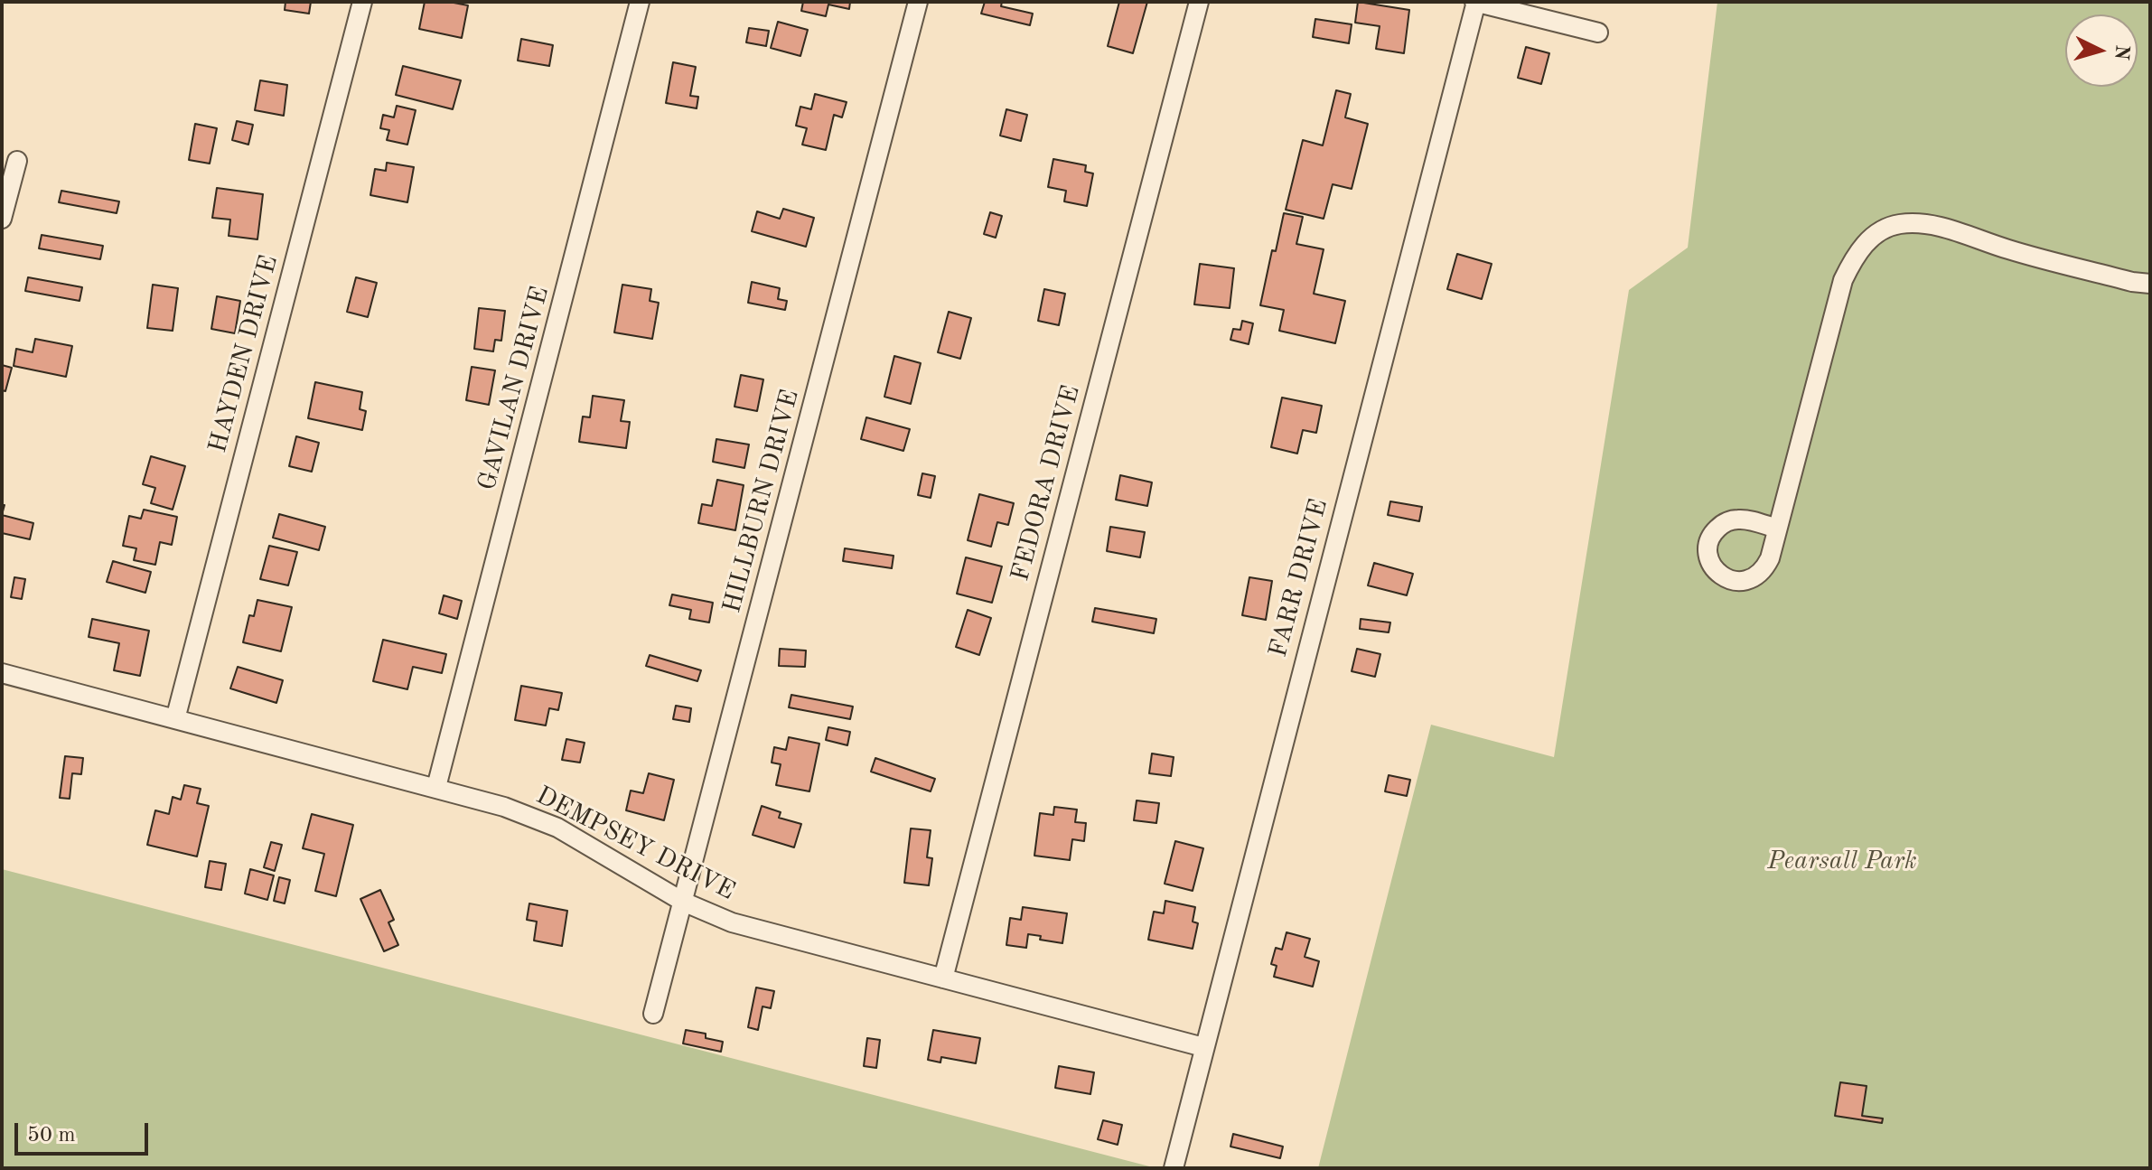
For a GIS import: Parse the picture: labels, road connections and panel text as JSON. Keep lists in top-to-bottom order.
{
  "streets": {
    "street": [
      "HAYDEN DRIVE",
      "GAVILAN DRIVE",
      "FEDORA DRIVE",
      "HILLBURN DRIVE",
      "FARR DRIVE",
      "DEMPSEY DRIVE"
    ]
  },
  "crossings": [
    ["HAYDEN DRIVE", "DEMPSEY DRIVE"],
    ["GAVILAN DRIVE", "DEMPSEY DRIVE"],
    ["FEDORA DRIVE", "DEMPSEY DRIVE"],
    ["HILLBURN DRIVE", "DEMPSEY DRIVE"],
    ["FARR DRIVE", "DEMPSEY DRIVE"]
  ],
  "parks": ["Pearsall Park"],
  "scale_bar": "50 m",
  "north": "right"
}
